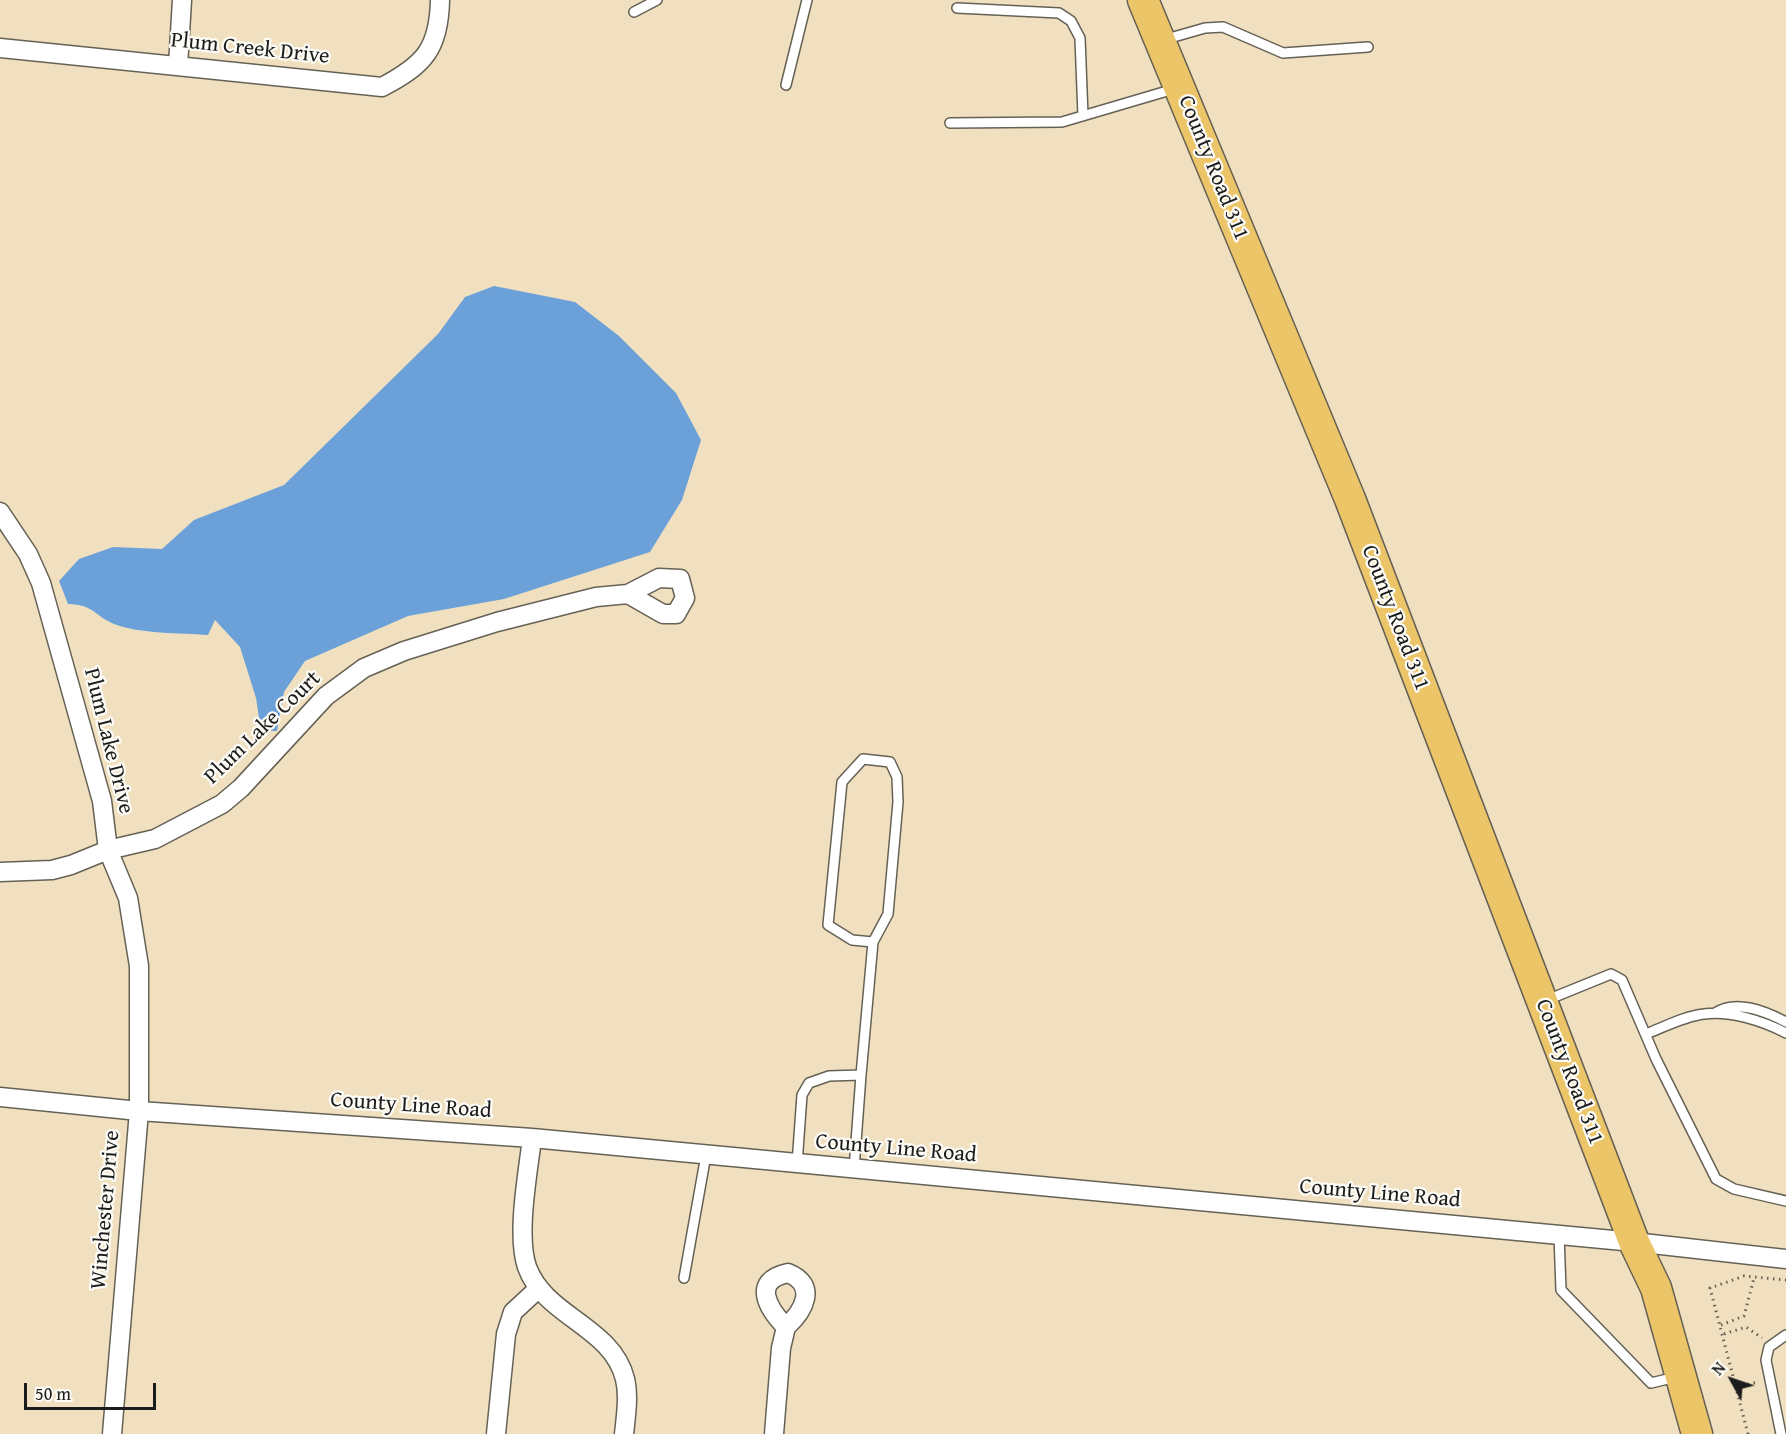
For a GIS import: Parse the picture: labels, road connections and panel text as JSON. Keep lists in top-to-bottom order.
{
  "streets": {
    "main road": ["County Road 311"],
    "street": [
      "Plum Creek Drive",
      "Plum Lake Court",
      "Plum Lake Drive",
      "County Line Road",
      "Winchester Drive"
    ]
  },
  "crossings": [
    ["County Road 311", "County Line Road"],
    ["Plum Lake Court", "Plum Lake Drive"],
    ["Plum Lake Drive", "Winchester Drive"],
    ["County Line Road", "Winchester Drive"]
  ],
  "scale_bar": "50 m",
  "north": "top left"
}
